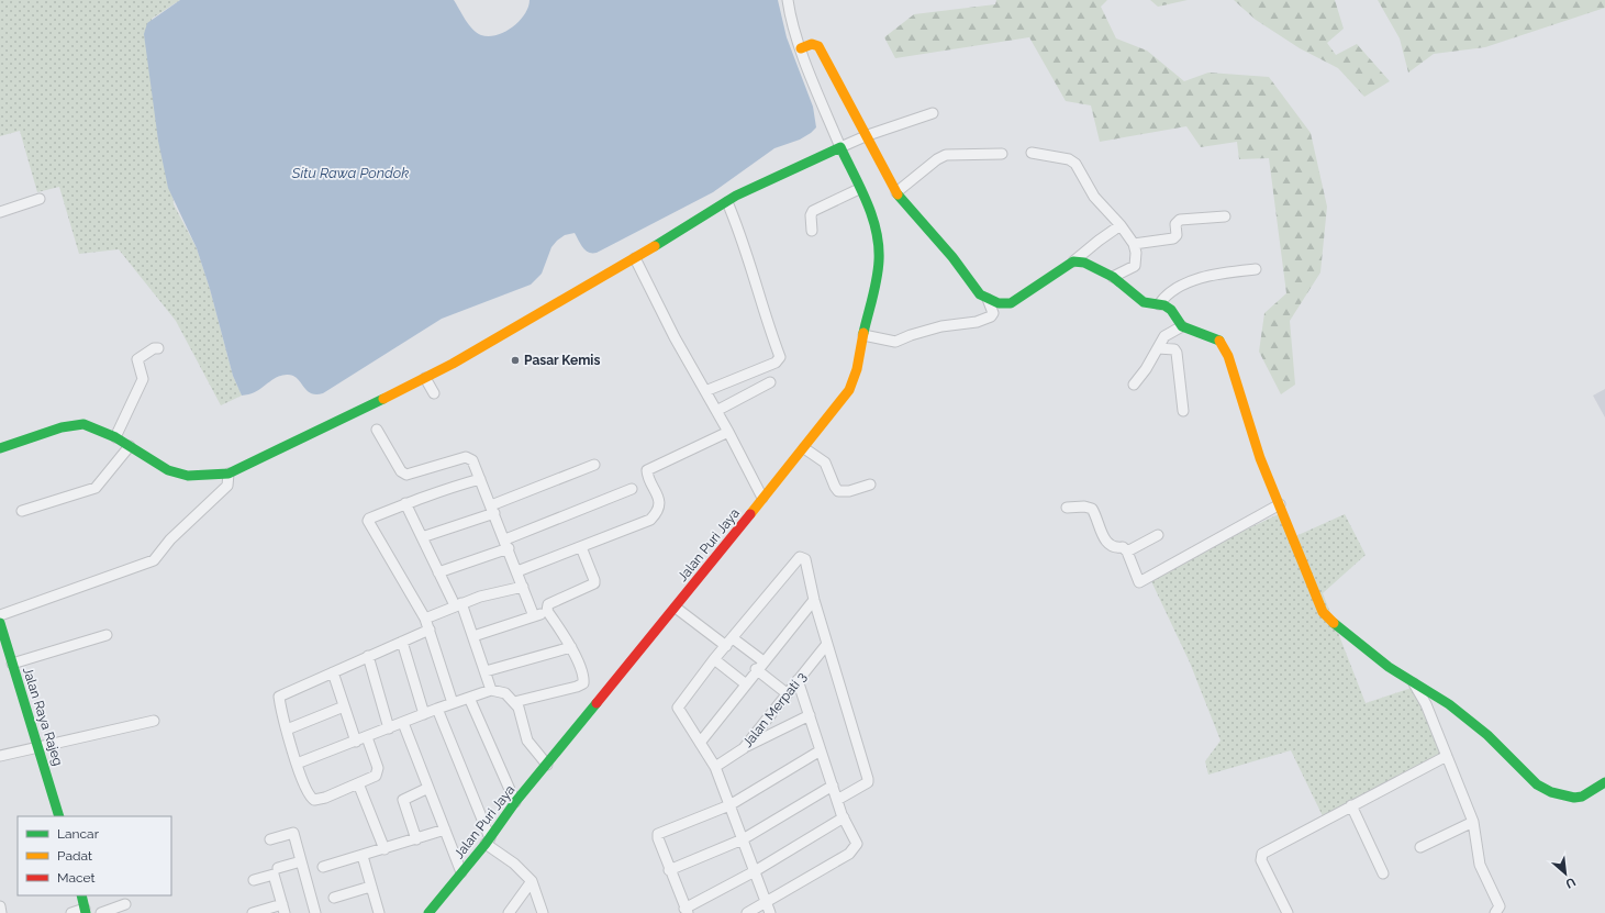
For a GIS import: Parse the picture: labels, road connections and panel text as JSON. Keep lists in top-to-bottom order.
{
  "streets": {
    "street": ["Jalan Puri Jaya", "Jalan Merpati 3", "Jalan Raya Rajeg"]
  },
  "water": ["Situ Rawa Pondok"],
  "places": ["Pasar Kemis"],
  "legend": ["Lancar", "Padat", "Macet"],
  "north": "bottom right"
}
